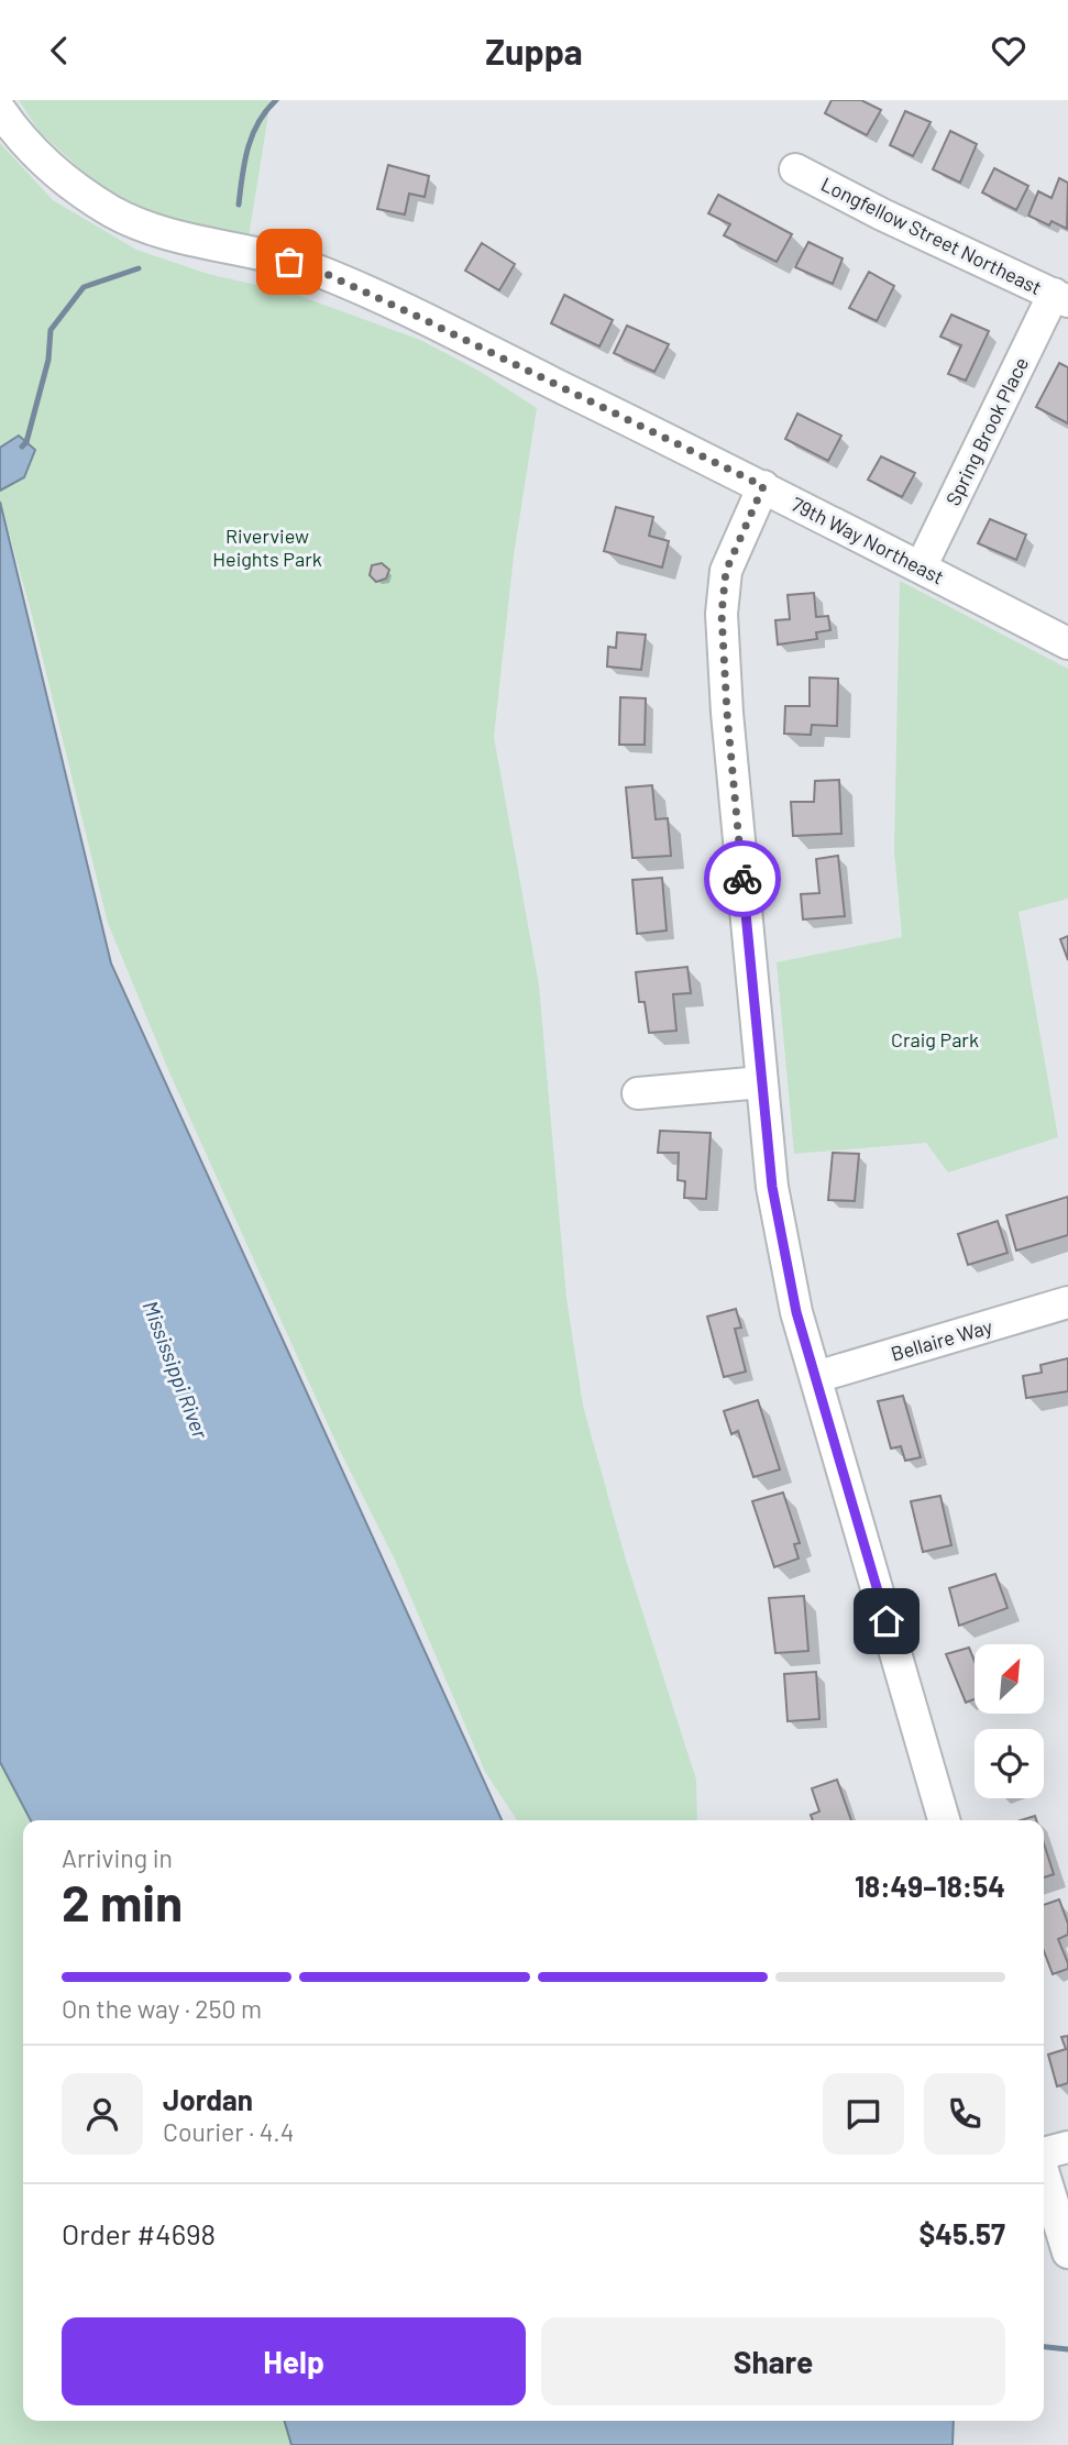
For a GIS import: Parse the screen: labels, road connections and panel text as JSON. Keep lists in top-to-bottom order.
{
  "streets": {
    "street": [
      "Longfellow Street Northeast",
      "Spring Brook Place",
      "79th Way Northeast",
      "Bellaire Way"
    ]
  },
  "crossings": [
    ["Longfellow Street Northeast", "Spring Brook Place"],
    ["Spring Brook Place", "79th Way Northeast"]
  ],
  "water": ["Mississippi River"],
  "parks": ["Riverview Heights Park", "Craig Park"],
  "north": "top right",
  "page": {
    "header": "Zuppa",
    "heading": ["2 min", "Arriving in", "18:49–18:54"],
    "panel": [
      "Jordan",
      "Courier · 4.4",
      "Order #4698",
      "$45.57"
    ],
    "bar": "On the way · 250 m",
    "buttons": ["Help", "Share"]
  }
}
